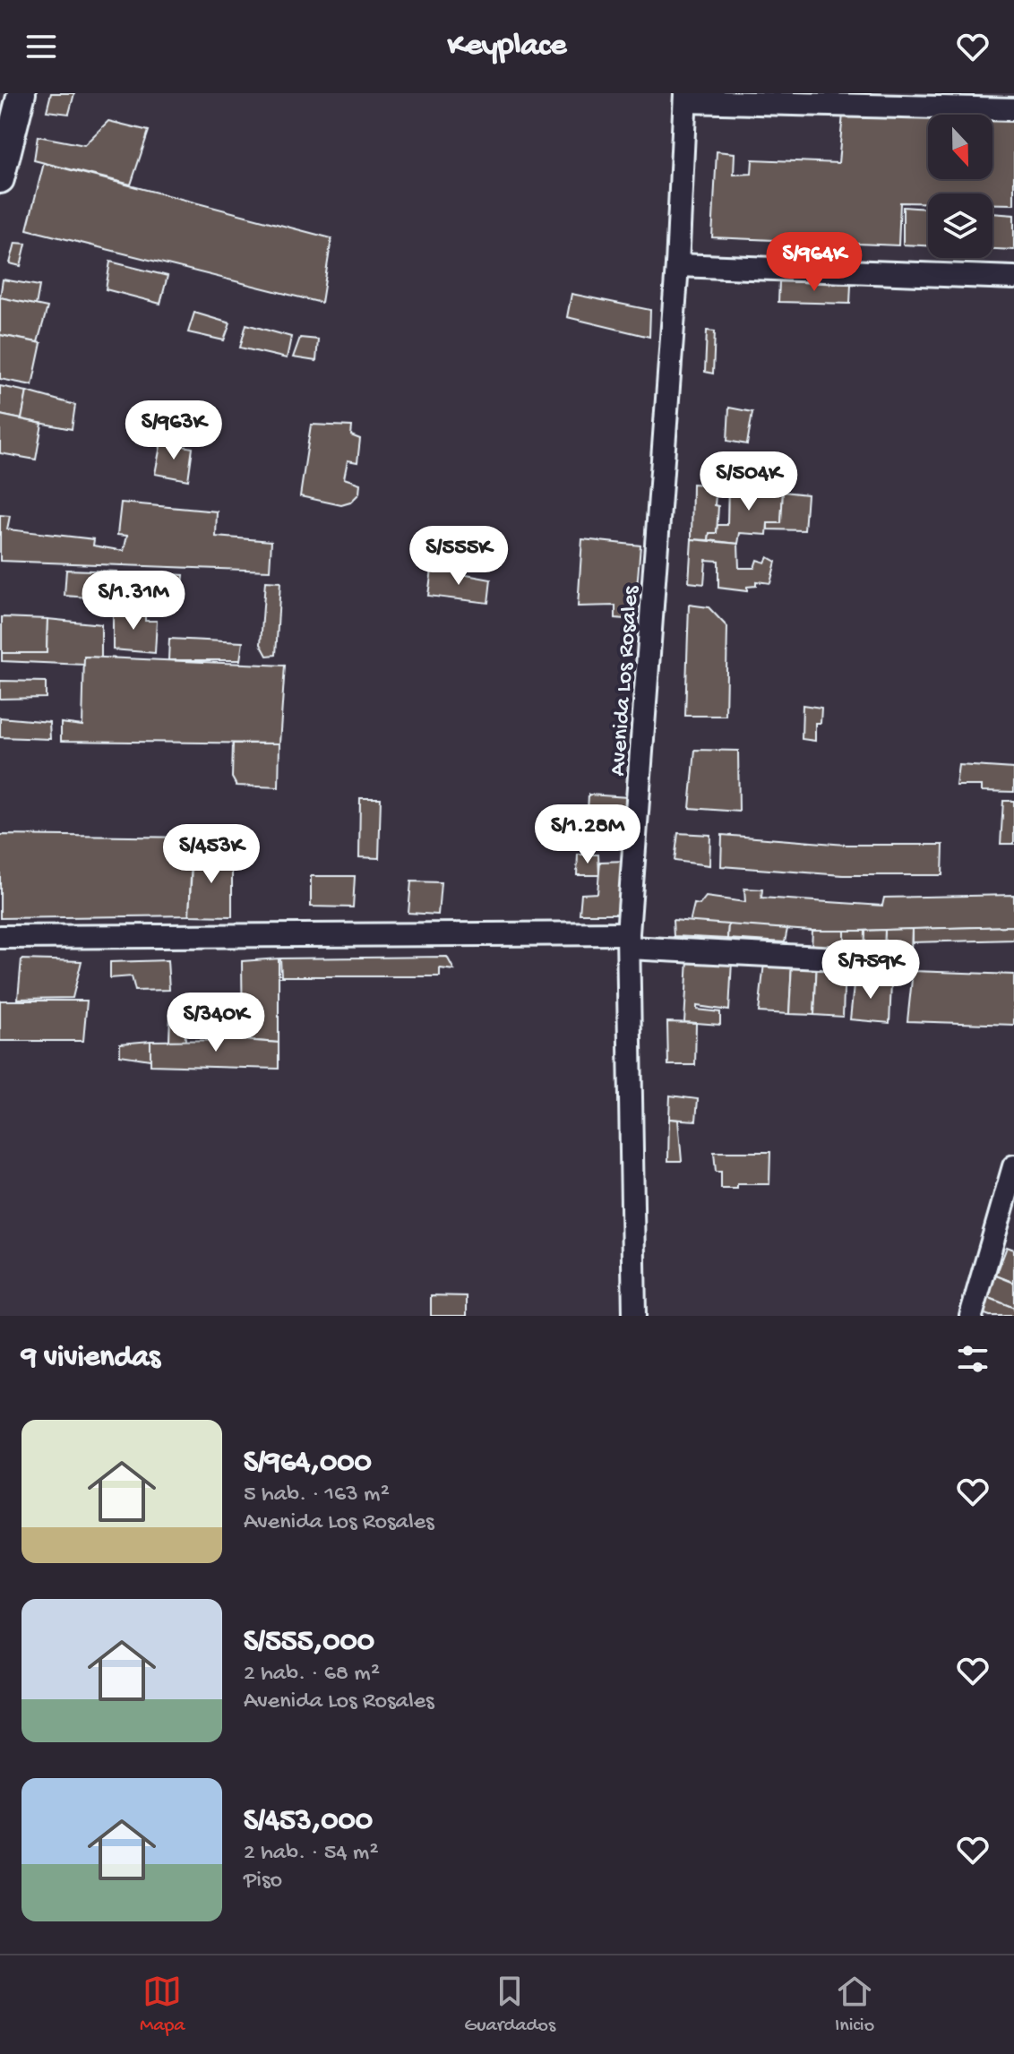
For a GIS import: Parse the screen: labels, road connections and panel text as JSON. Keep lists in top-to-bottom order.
{
  "streets": {
    "street": ["Avenida Los Rosales"]
  },
  "north": "bottom",
  "page": {
    "header": "Keyplace",
    "price": [
      "S/964K",
      "S/963K",
      "S/504K",
      "S/555K",
      "S/1.31M",
      "S/1.28M",
      "S/453K",
      "S/759K",
      "S/340K"
    ],
    "heading": "9 viviendas",
    "list": [
      {
        "name": "S/964,000",
        "note": "5 hab. · 163 m² · Avenida Los Rosales"
      },
      {
        "name": "S/555,000",
        "note": "2 hab. · 68 m² · Avenida Los Rosales"
      },
      {
        "name": "S/453,000",
        "note": "2 hab. · 54 m² · Piso"
      }
    ],
    "tabs": ["Mapa", "Guardados", "Inicio"]
  }
}
